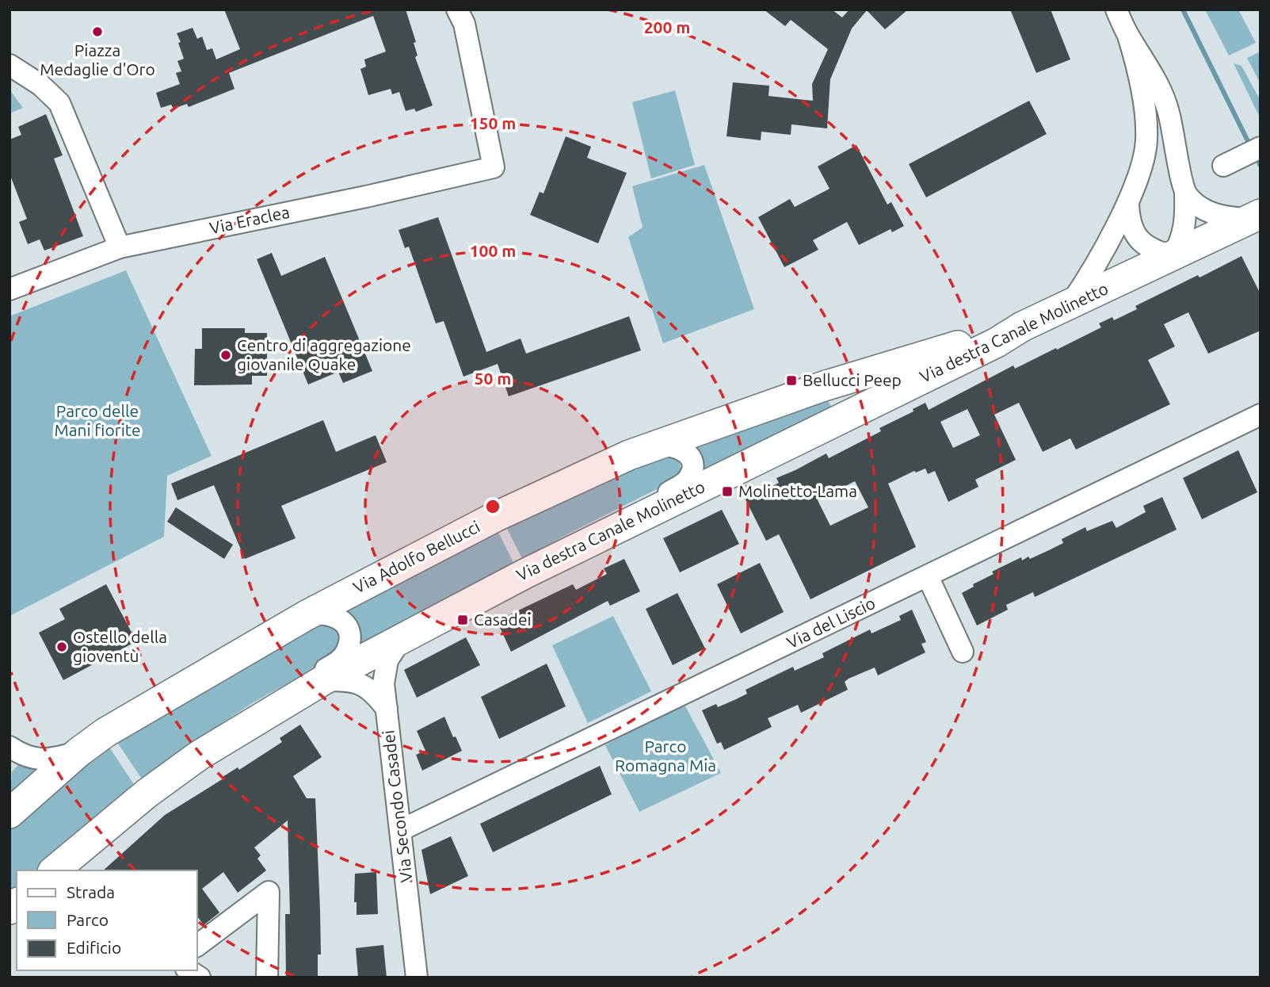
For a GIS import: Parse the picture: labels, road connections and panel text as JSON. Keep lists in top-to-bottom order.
{
  "streets": {
    "street": [
      "Via Eraclea",
      "Via destra Canale Molinetto",
      "Via Adolfo Bellucci",
      "Via del Liscio",
      "Via Secondo Casadei"
    ]
  },
  "crossings": [
    ["Via destra Canale Molinetto", "Via Adolfo Bellucci"],
    ["Via destra Canale Molinetto", "Via Secondo Casadei"],
    ["Via del Liscio", "Via Secondo Casadei"]
  ],
  "parks": ["Parco delle Mani fiorite", "Parco Romagna Mia"],
  "places": {
    "other": ["Piazza Medaglie d'Oro", "Centro di aggregazione giovanile Quake", "Ostello della gioventù"],
    "transit": ["Bellucci Peep", "Molinetto-Lama", "Casadei"]
  },
  "legend": ["Strada", "Parco", "Edificio"],
  "rings": [
    "200 m",
    "150 m",
    "100 m",
    "50 m"
  ]
}
